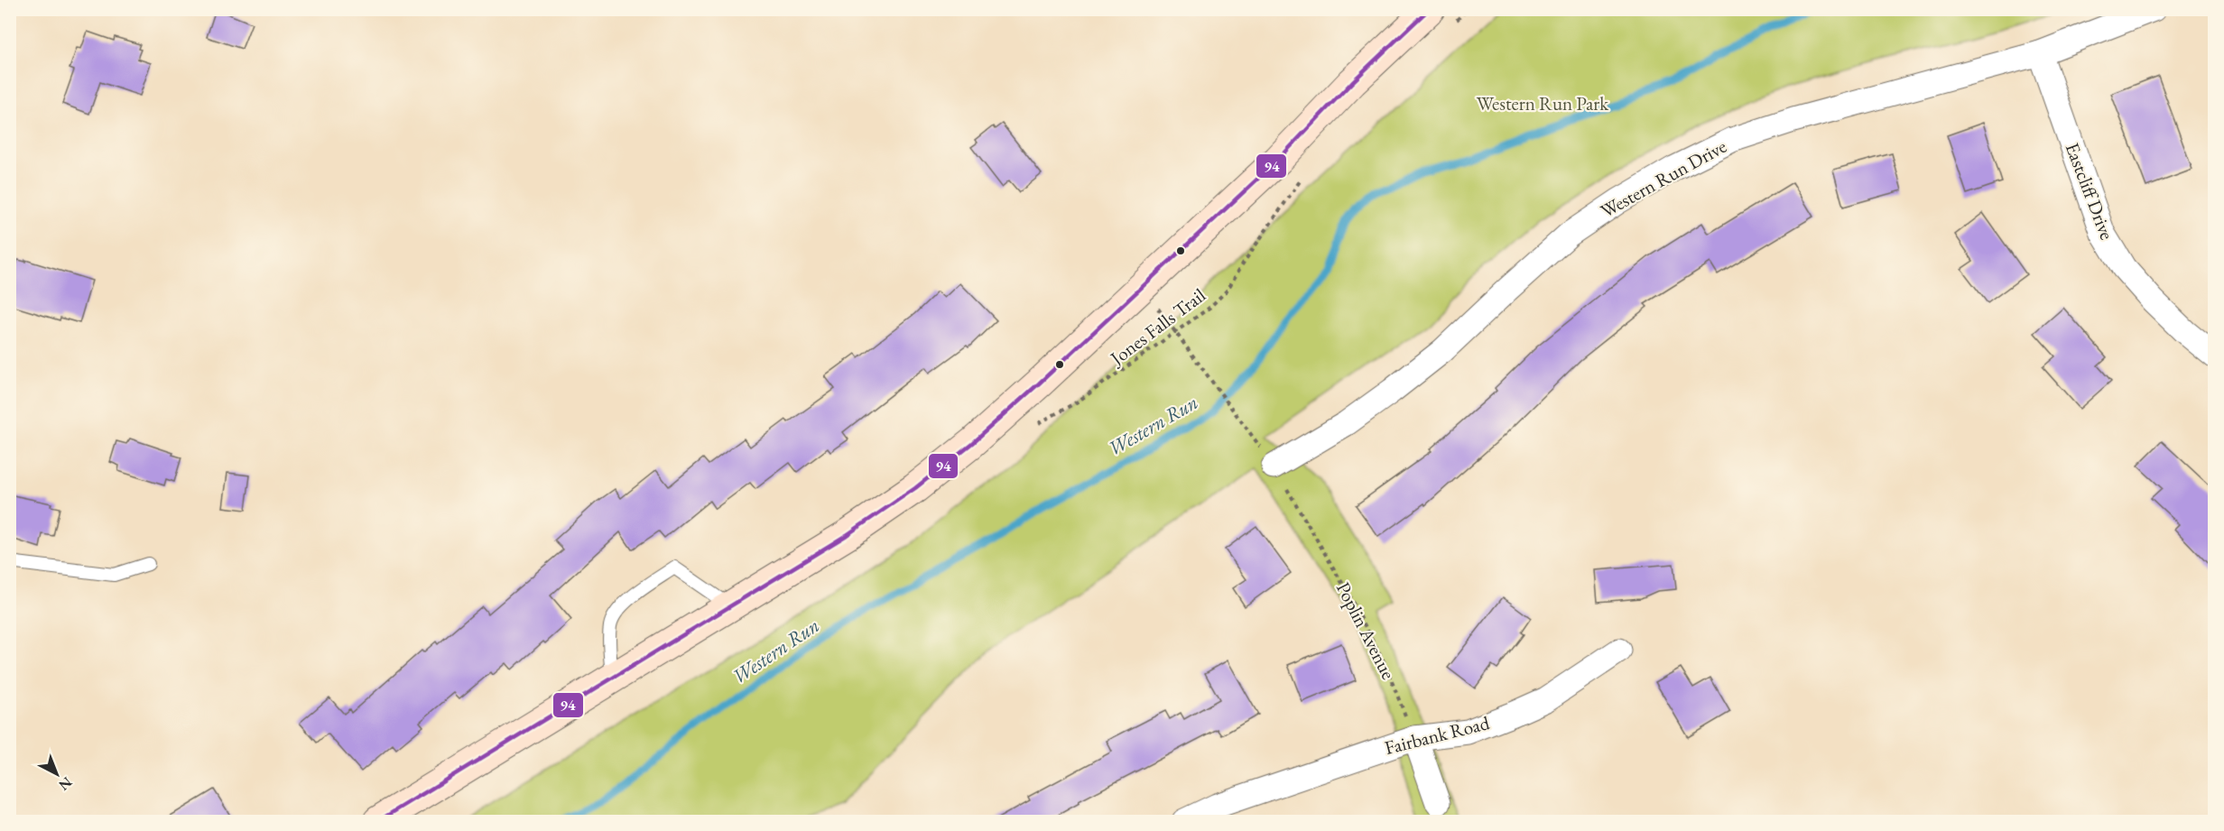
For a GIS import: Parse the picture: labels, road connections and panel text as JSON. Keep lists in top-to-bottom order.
{
  "streets": {
    "street": ["Western Run Drive", "Eastcliff Drive", "Fairbank Road"],
    "path": ["Jones Falls Trail", "Poplin Avenue"]
  },
  "crossings": [
    ["Western Run Drive", "Eastcliff Drive"],
    ["Western Run Drive", "Poplin Avenue"],
    ["Poplin Avenue", "Fairbank Road"]
  ],
  "water": ["Western Run"],
  "parks": ["Western Run Park"],
  "lines": ["transit line 94"],
  "north": "bottom right"
}
